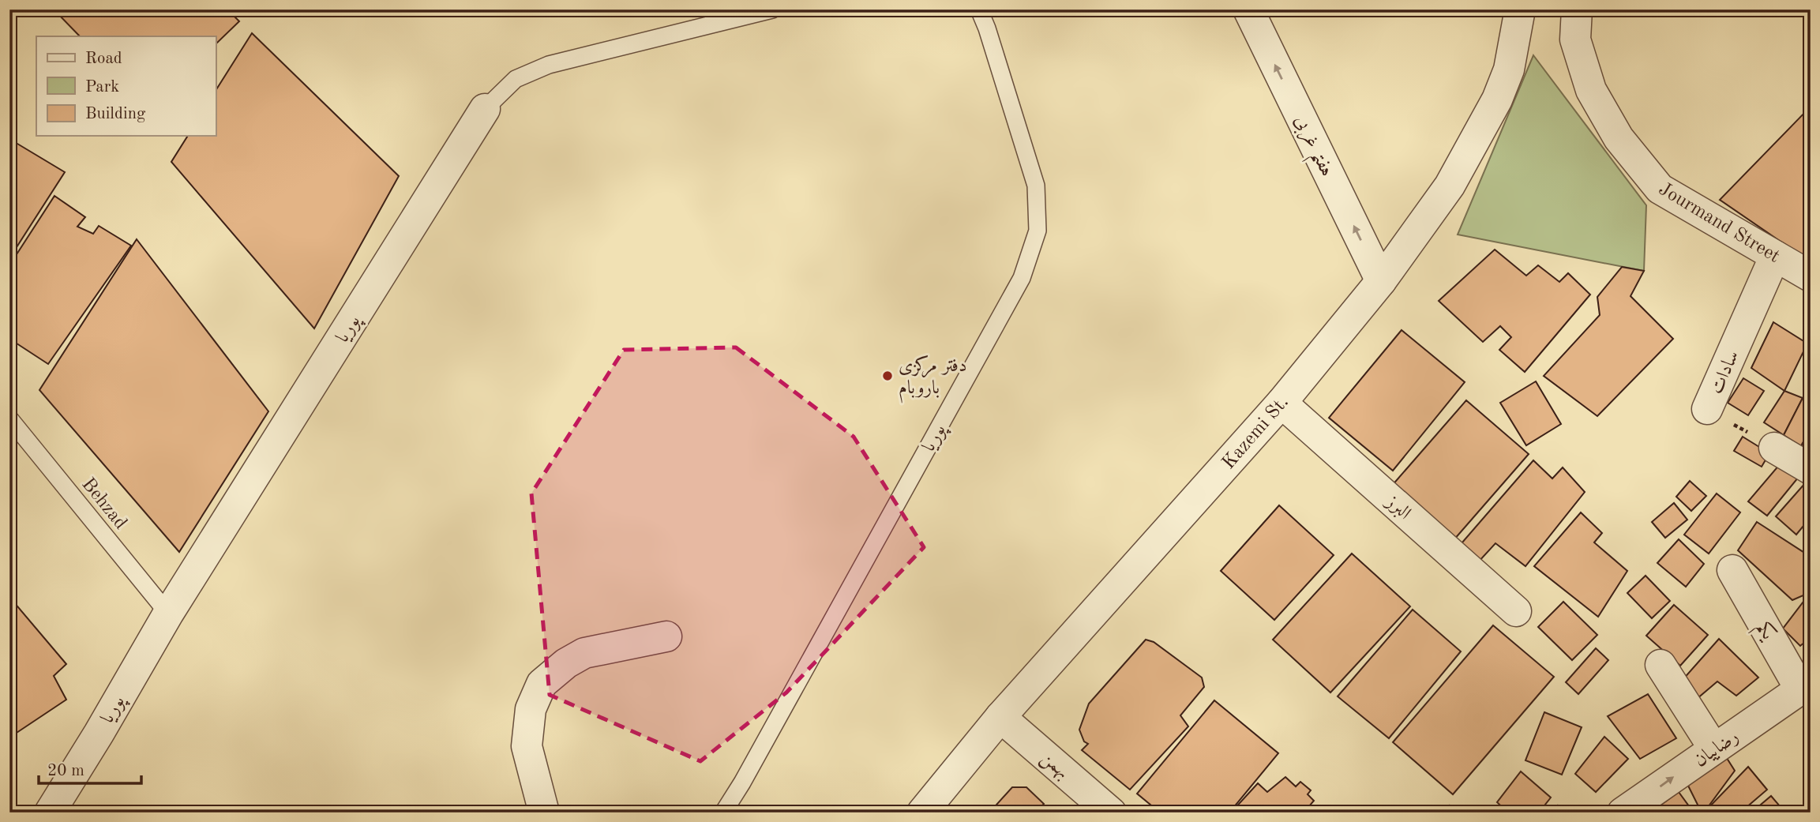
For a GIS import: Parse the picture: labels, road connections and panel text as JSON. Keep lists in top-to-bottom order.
{
  "streets": {
    "street": [
      "هفتم غربی",
      "Jourmand Street",
      "پوریا",
      "سادات",
      "Kazemi St.",
      "البرز",
      "یکم",
      "رضاییان",
      "بهمن"
    ],
    "lane": ["Behzad"]
  },
  "crossings": [
    ["هفتم غربی", "Kazemi St."],
    ["Jourmand Street", "سادات"],
    ["پوریا", "Behzad"],
    ["Kazemi St.", "البرز"],
    ["Kazemi St.", "بهمن"],
    ["یکم", "رضاییان"]
  ],
  "one_way": ["هفتم غربی", "رضاییان"],
  "places": ["دفتر مرکزی باروبام"],
  "legend": ["Road", "Park", "Building"],
  "scale_bar": "20 m"
}
